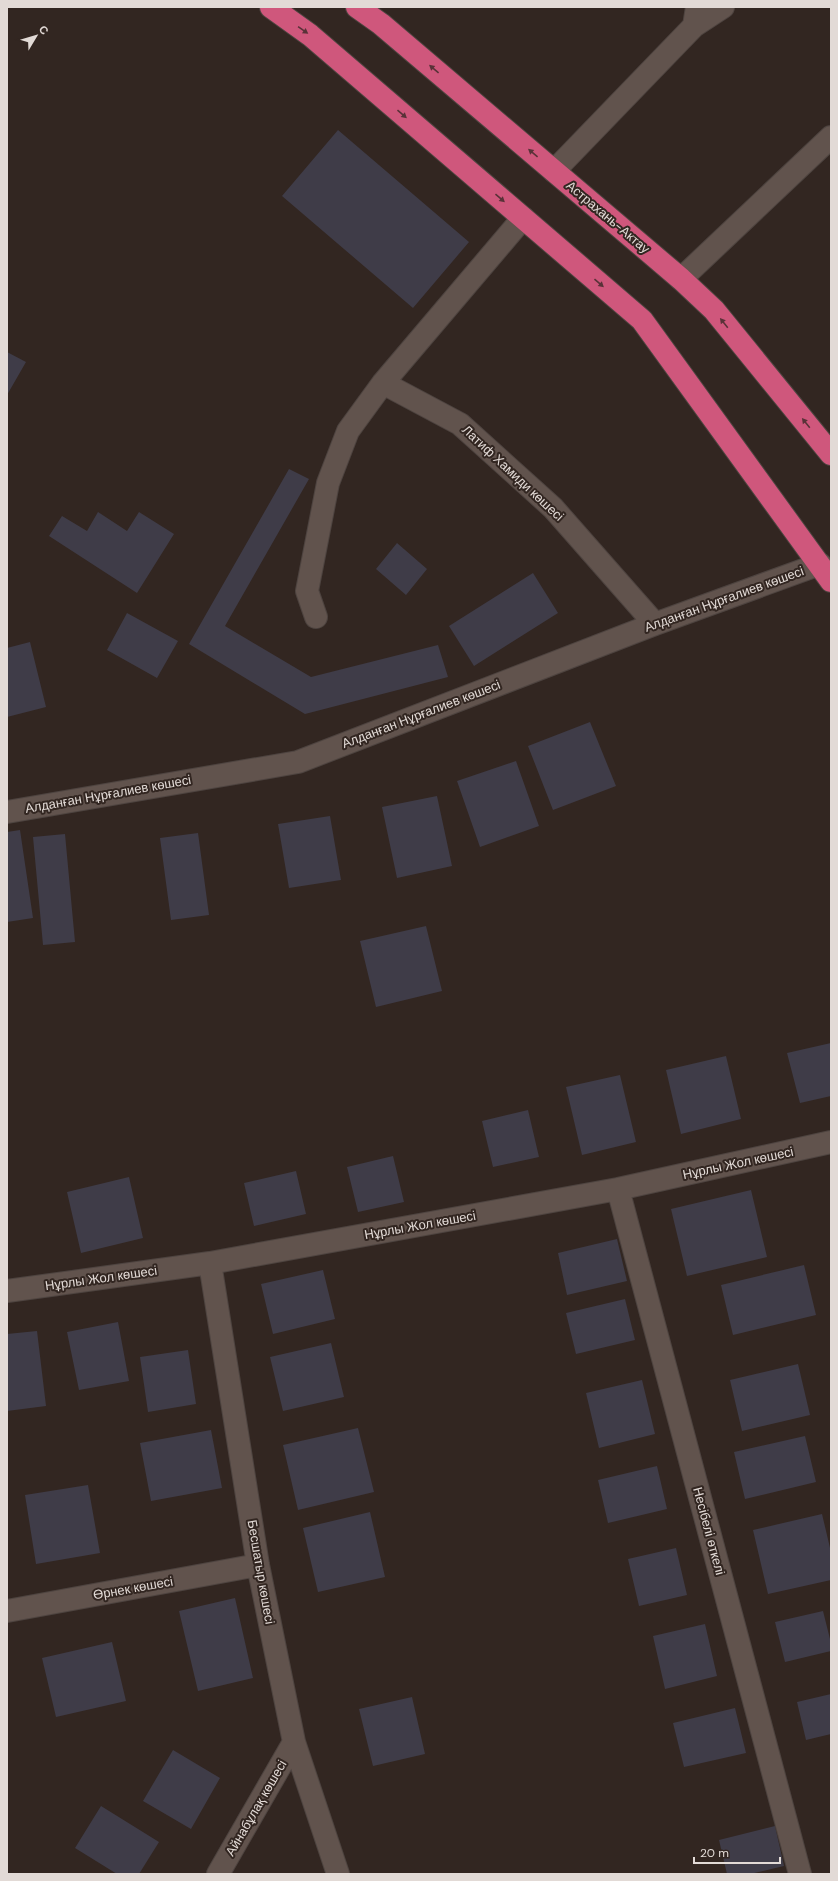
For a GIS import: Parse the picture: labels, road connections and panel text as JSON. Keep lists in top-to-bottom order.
{
  "streets": {
    "highway": ["Астрахань-Актау"],
    "street": [
      "Латиф Хамиди көшесі",
      "Алданған Нұрғалиев көшесі",
      "Нұрлы Жол көшесі",
      "Несібелі өткелі",
      "Бесшатыр көшесі",
      "Өрнек көшесі",
      "Айнабұлақ көшесі"
    ]
  },
  "crossings": [
    ["Латиф Хамиди көшесі", "Алданған Нұрғалиев көшесі"],
    ["Нұрлы Жол көшесі", "Несібелі өткелі"],
    ["Нұрлы Жол көшесі", "Бесшатыр көшесі"],
    ["Бесшатыр көшесі", "Өрнек көшесі"],
    ["Бесшатыр көшесі", "Айнабұлақ көшесі"]
  ],
  "scale_bar": "20 m",
  "north": "top right"
}
